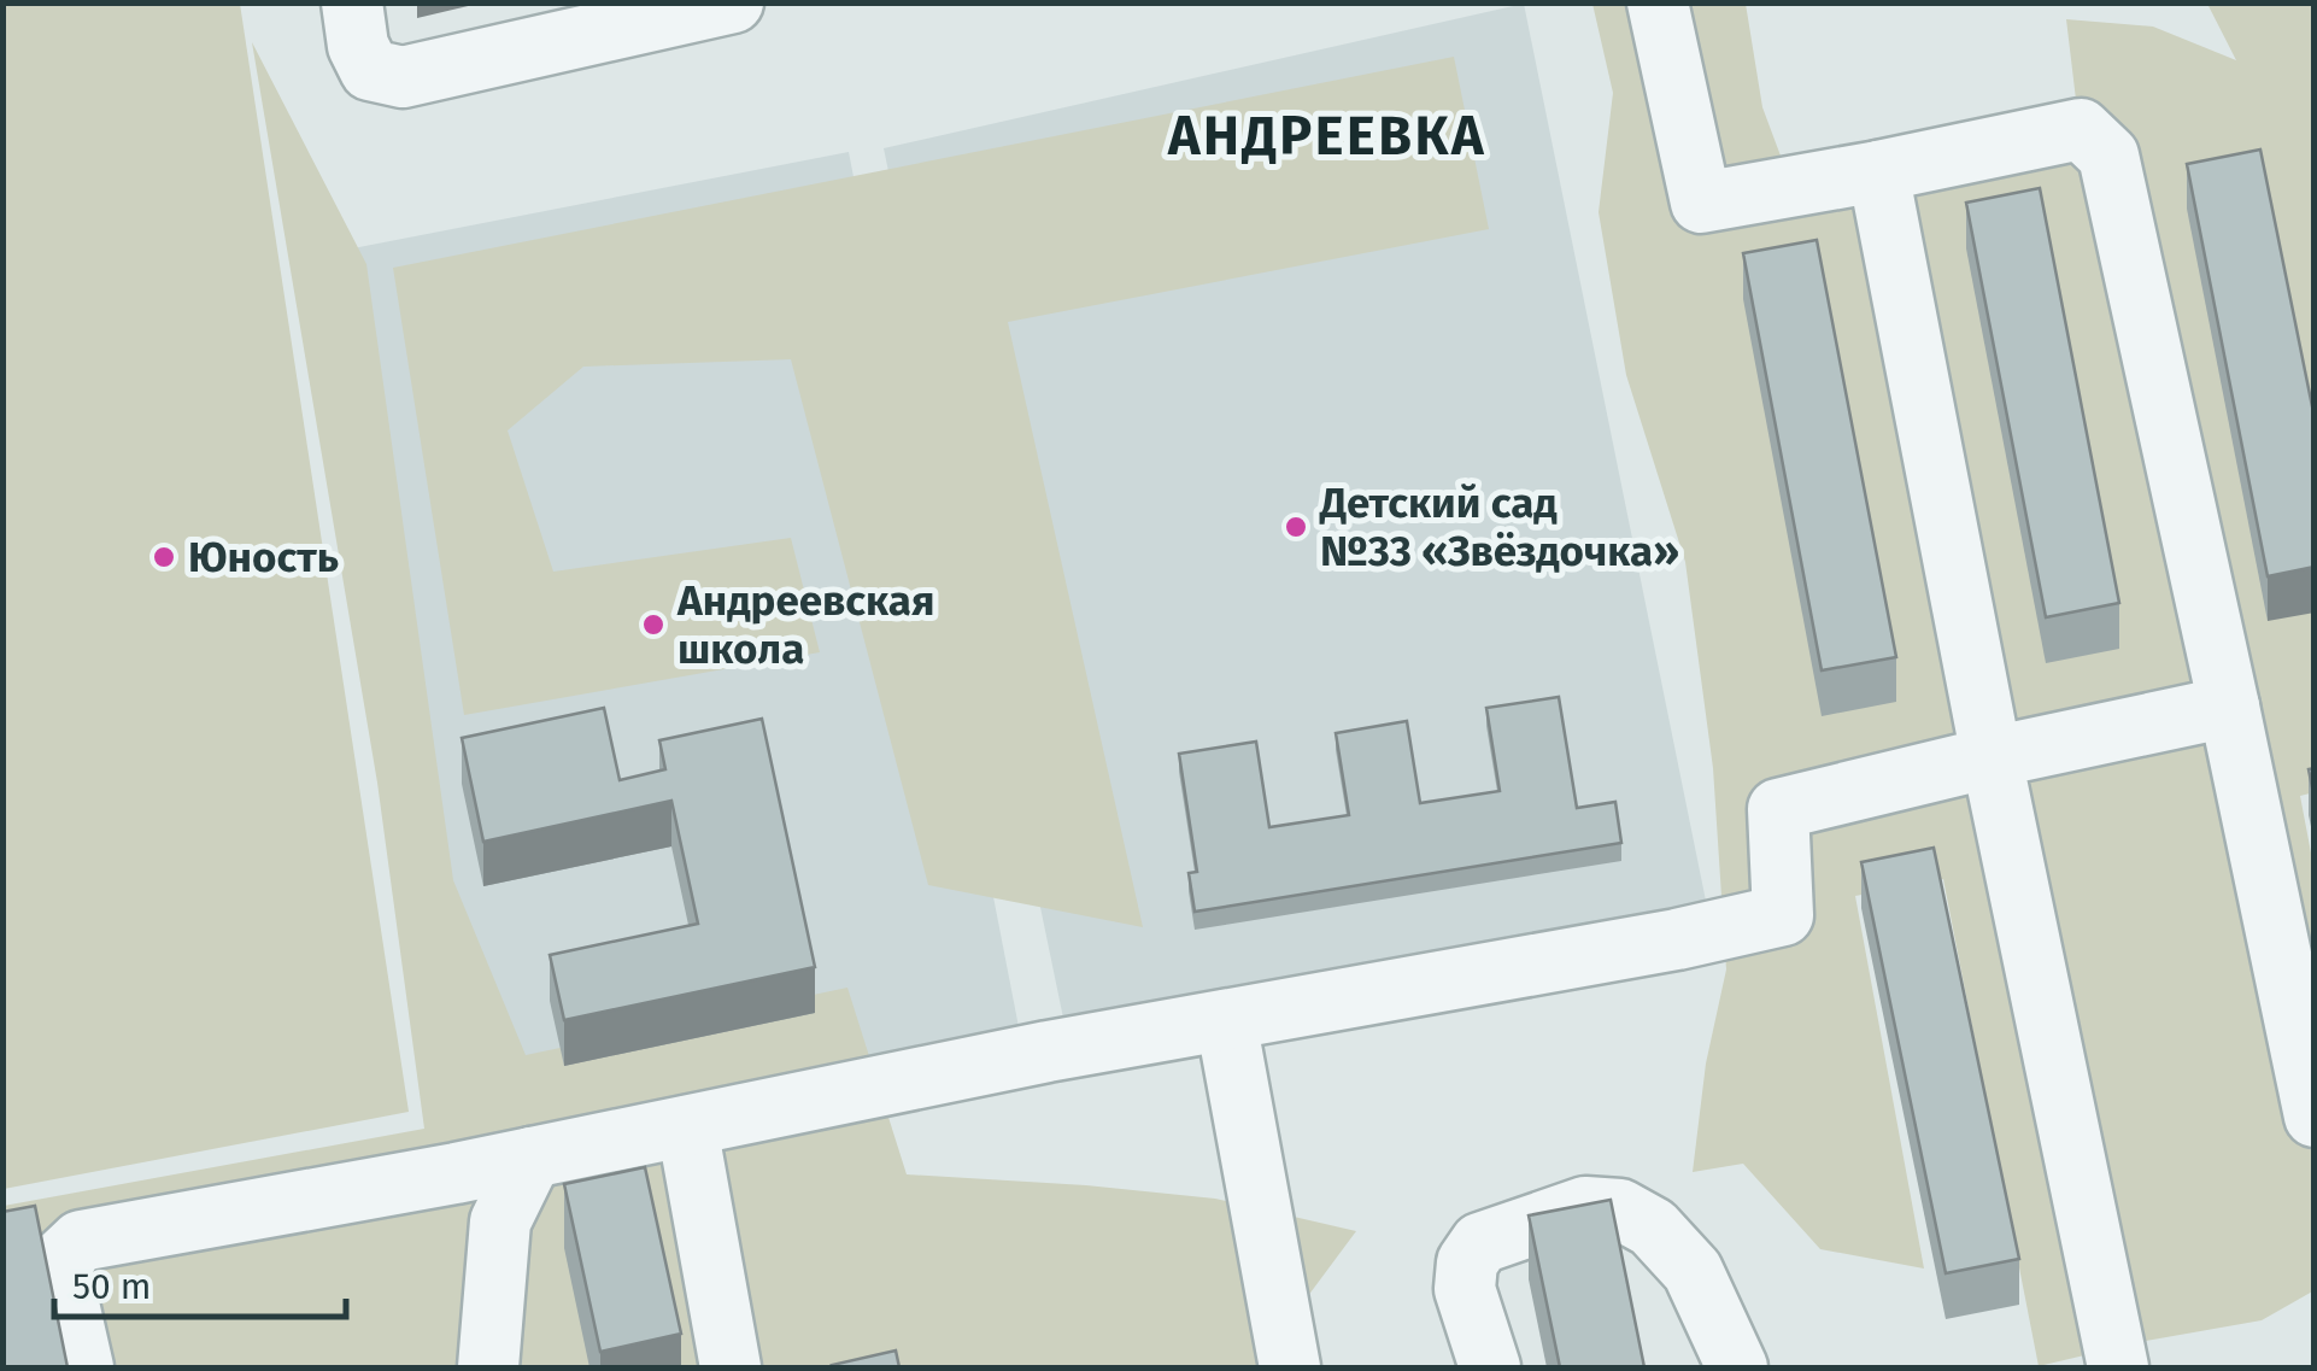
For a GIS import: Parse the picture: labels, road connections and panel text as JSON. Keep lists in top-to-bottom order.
{
  "districts": ["АНДРЕЕВКА"],
  "places": ["Детский сад №33 «Звёздочка»", "Юность", "Андреевская школа"],
  "scale_bar": "50 m"
}
